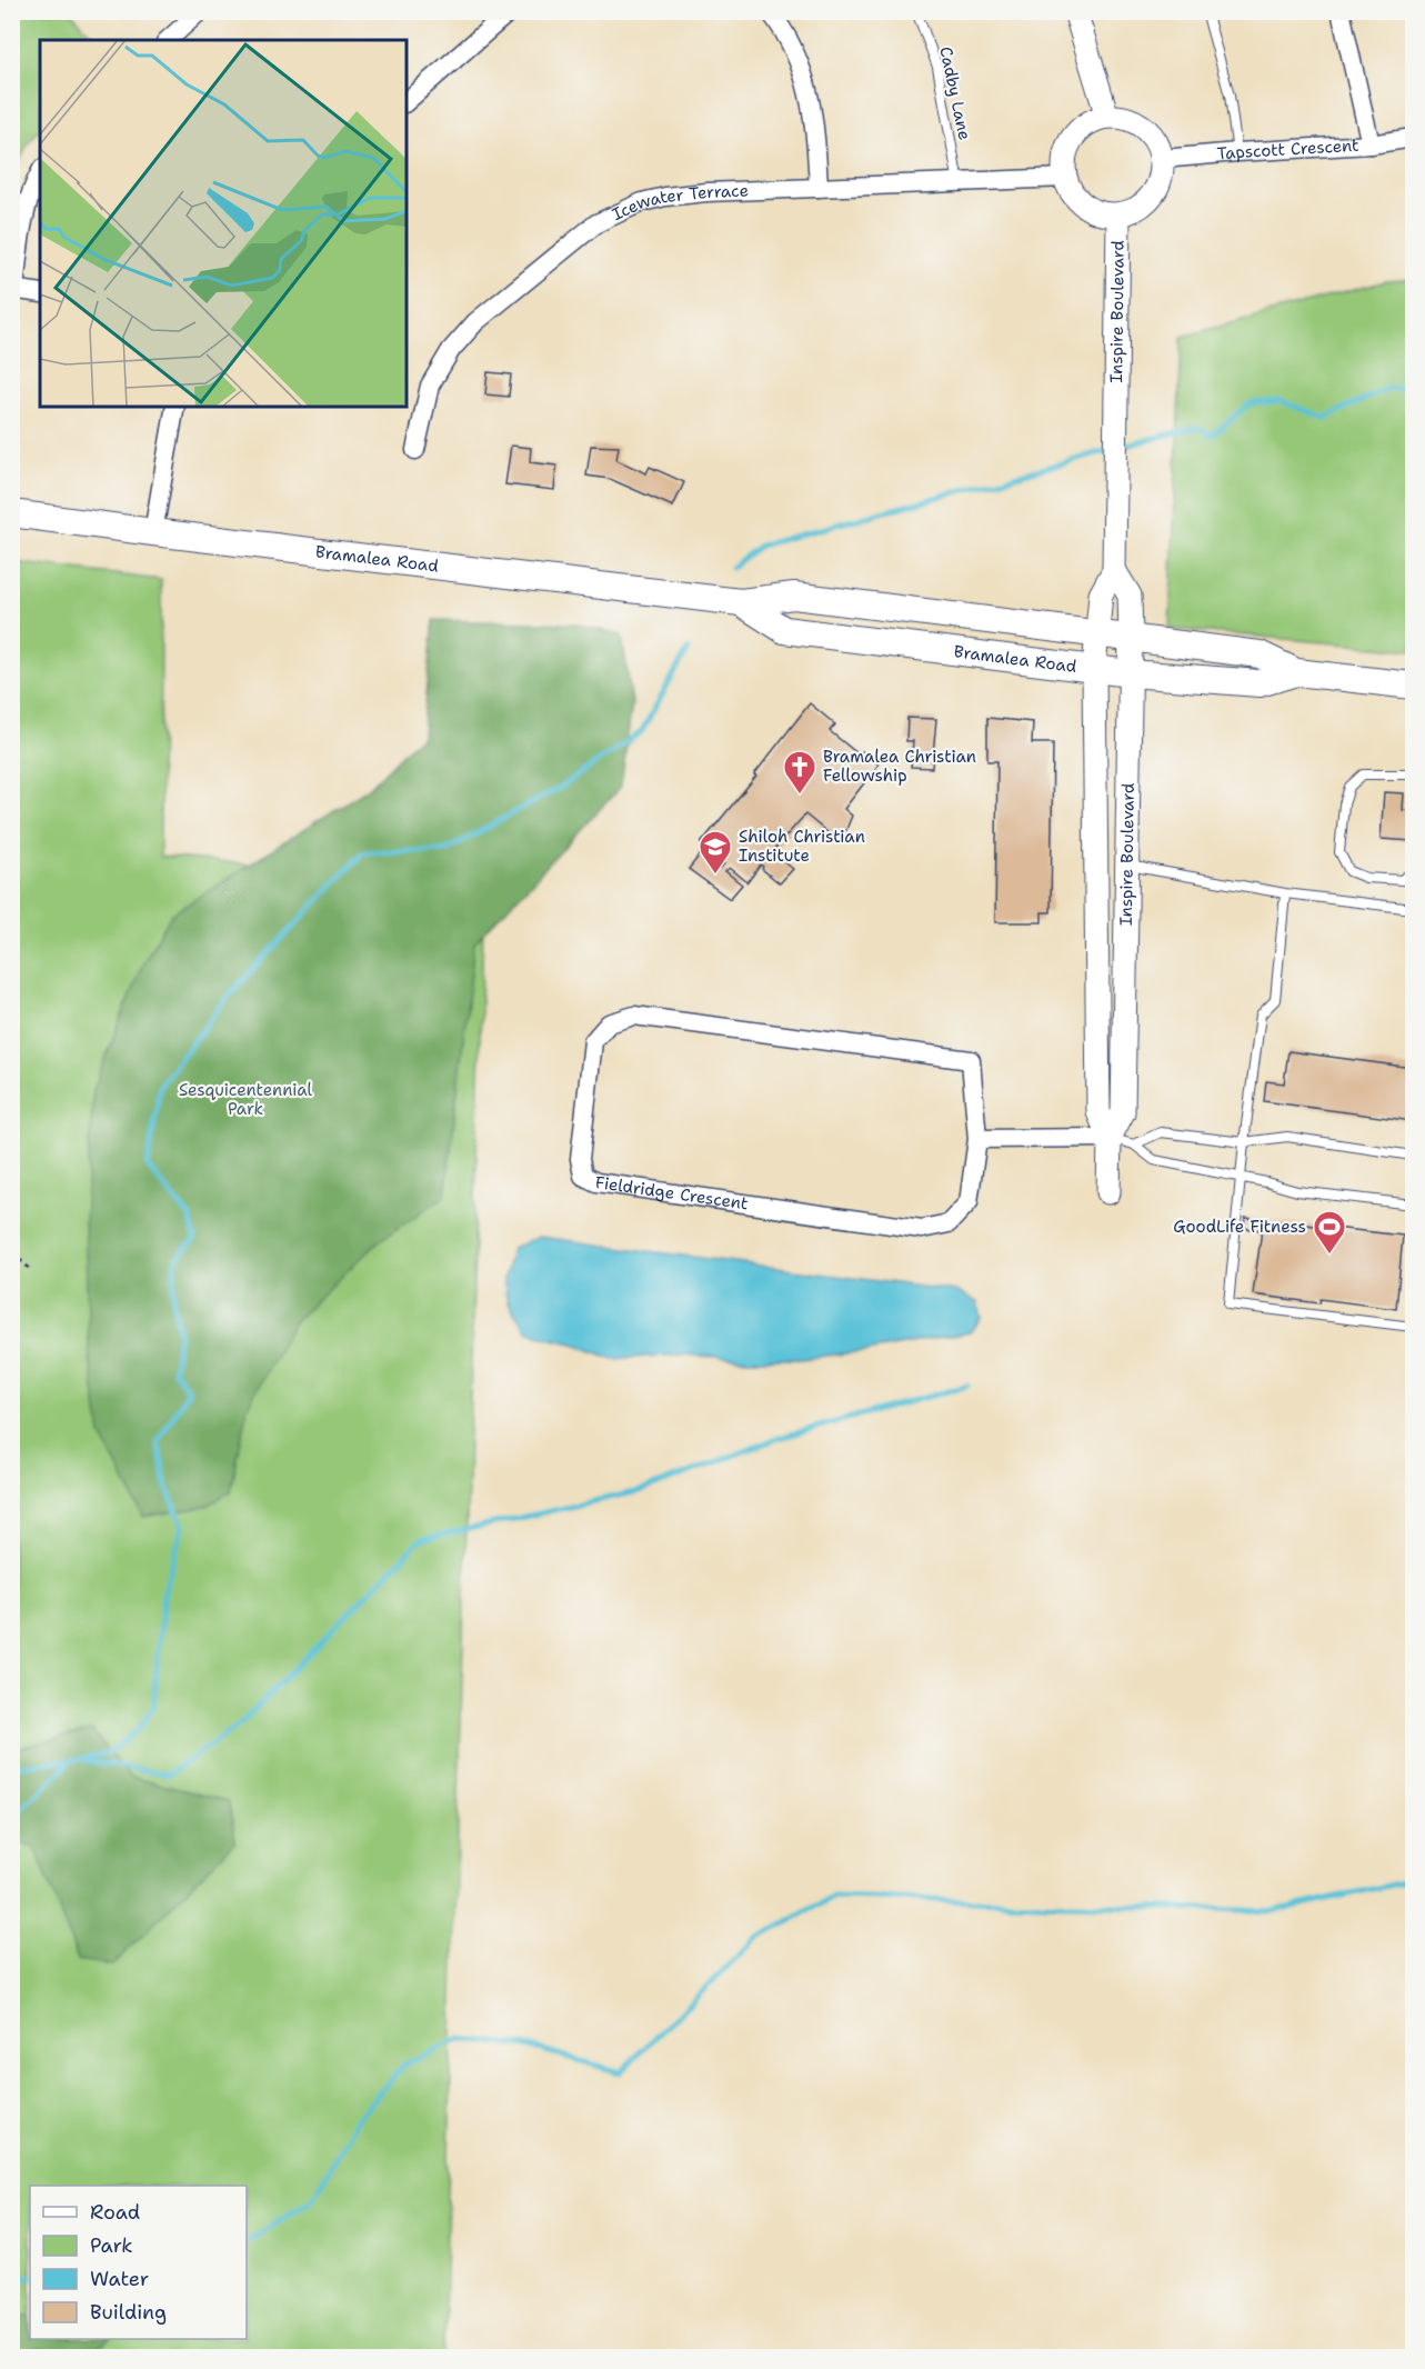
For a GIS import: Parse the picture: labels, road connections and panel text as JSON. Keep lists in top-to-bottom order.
{
  "streets": {
    "main road": ["Bramalea Road"],
    "street": [
      "Tapscott Crescent",
      "Icewater Terrace",
      "Inspire Boulevard",
      "Fieldridge Crescent"
    ],
    "lane": ["Cadby Lane"]
  },
  "crossings": [
    ["Cadby Lane", "Icewater Terrace"],
    ["Tapscott Crescent", "Icewater Terrace"],
    ["Tapscott Crescent", "Inspire Boulevard"],
    ["Icewater Terrace", "Inspire Boulevard"],
    ["Inspire Boulevard", "Bramalea Road"]
  ],
  "parks": ["Sesquicentennial Park"],
  "places": {
    "church": ["Bramalea Christian Fellowship"],
    "school or university": ["Shiloh Christian Institute"],
    "sports": ["GoodLife Fitness"]
  },
  "legend": [
    "Road",
    "Park",
    "Water",
    "Building"
  ]
}
